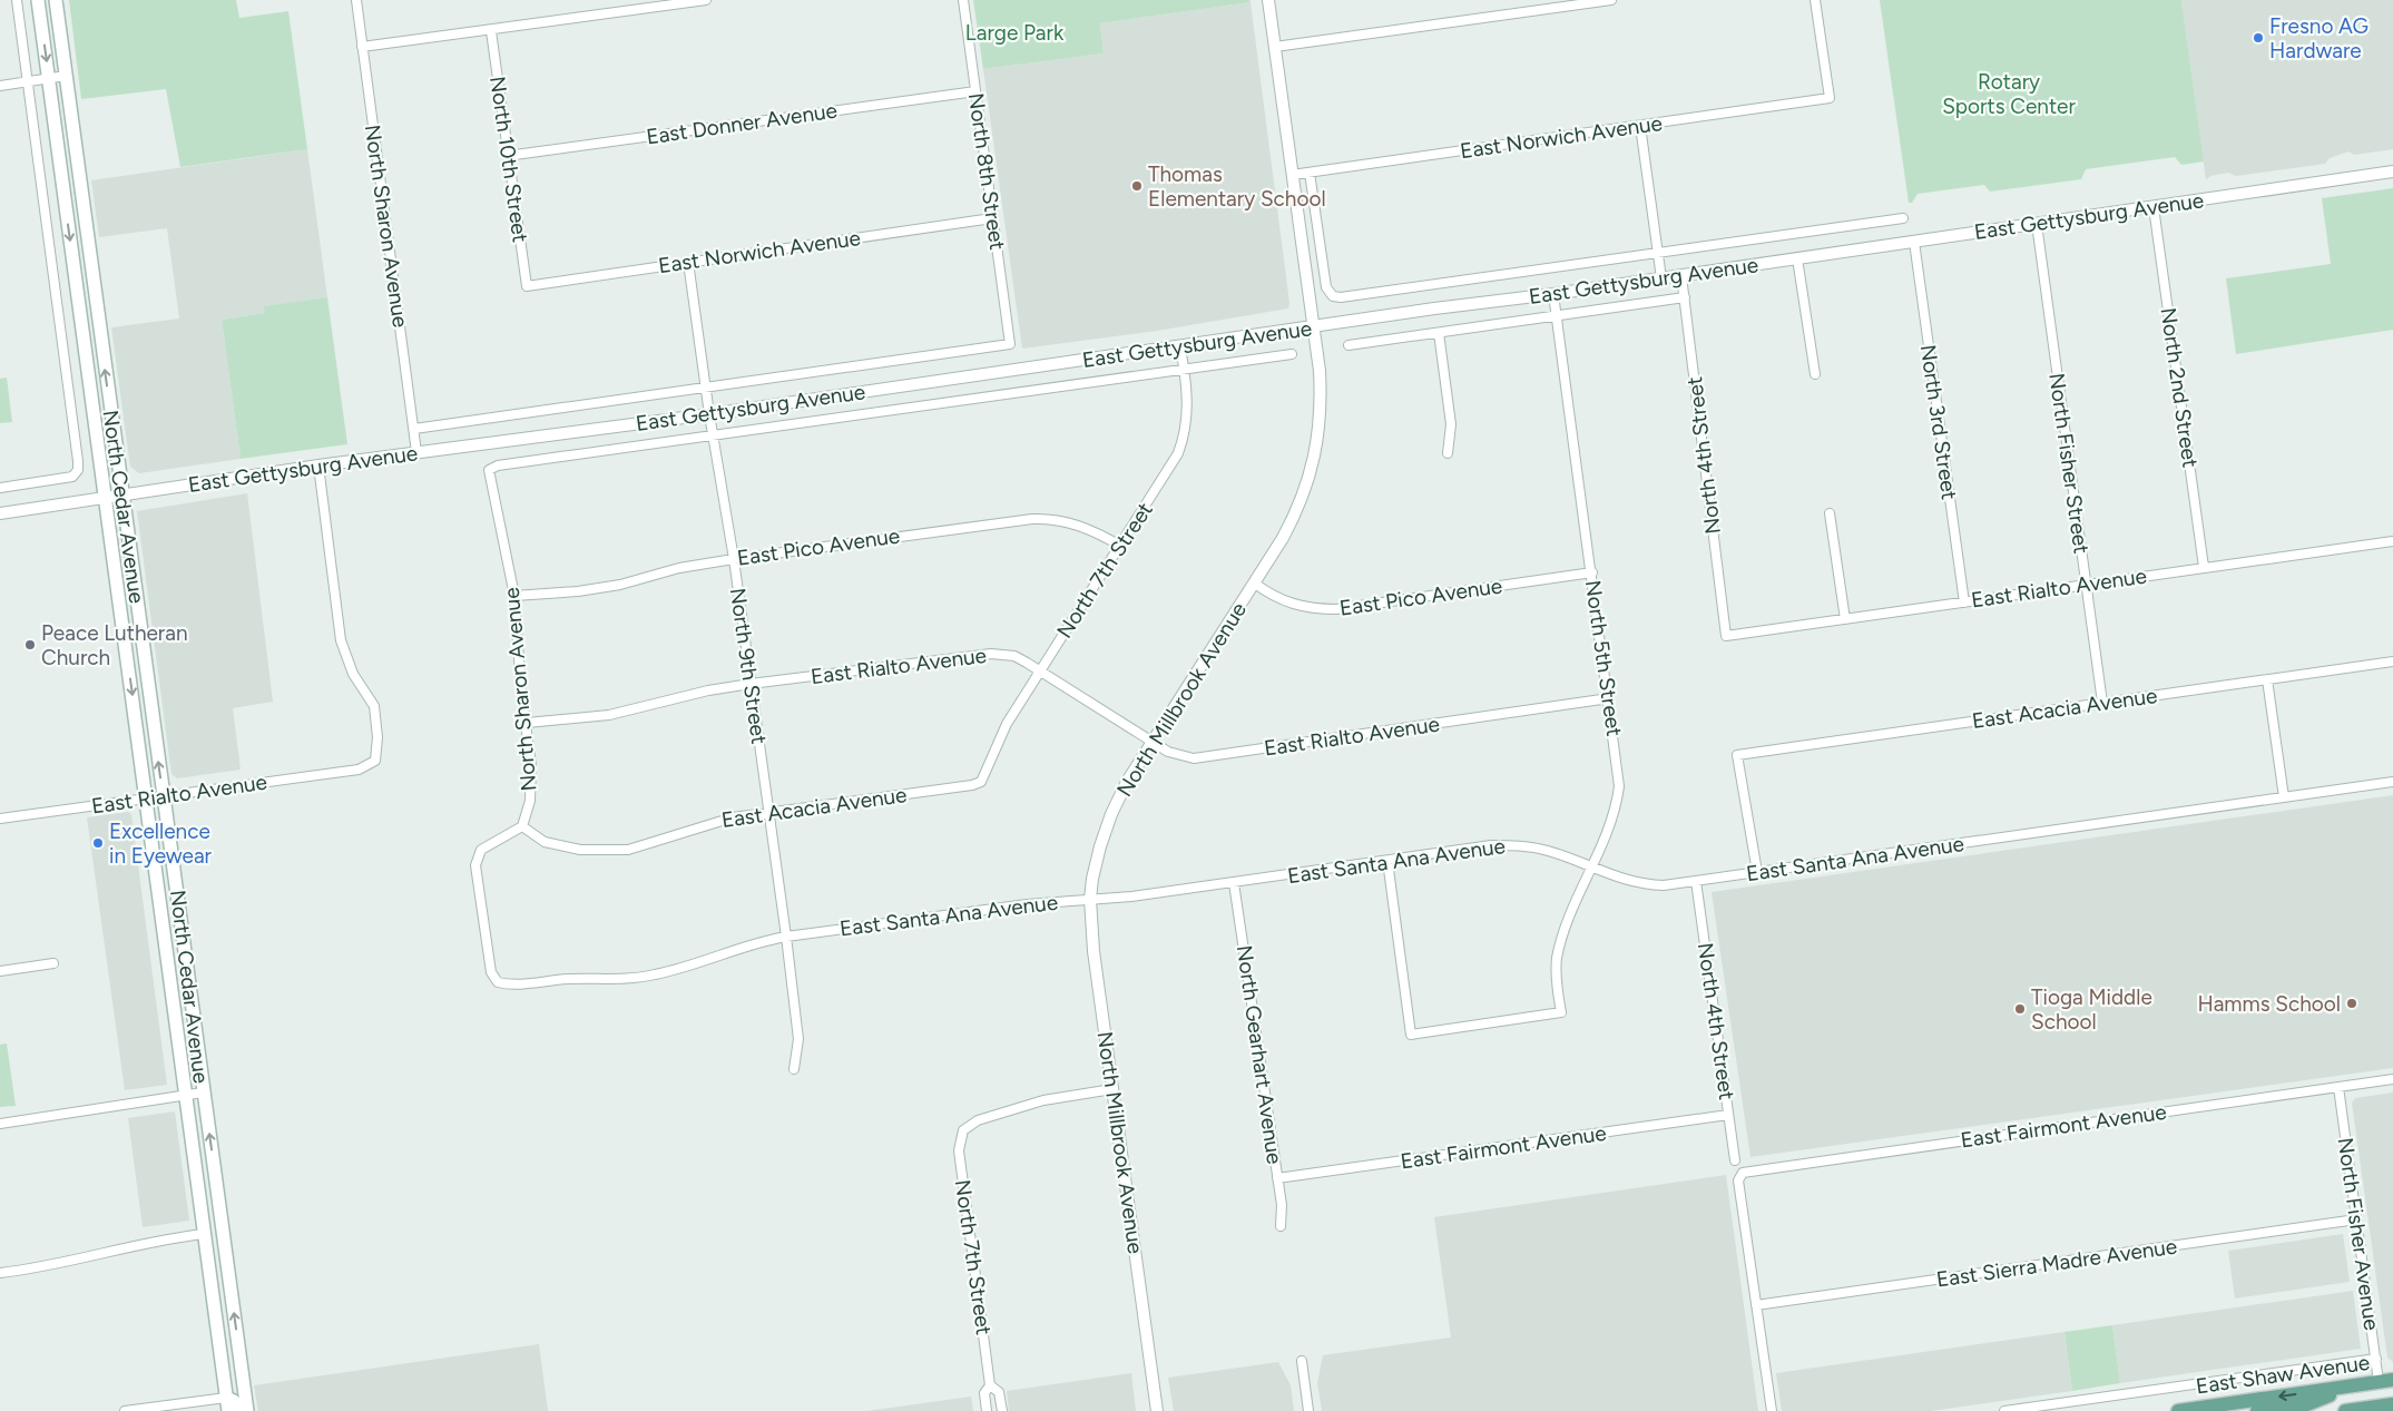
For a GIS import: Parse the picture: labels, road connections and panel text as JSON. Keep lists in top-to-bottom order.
{
  "streets": {
    "main road": ["North Cedar Avenue", "East Shaw Avenue"],
    "street": [
      "East Donner Avenue",
      "East Norwich Avenue",
      "North 10th Street",
      "North 8th Street",
      "East Gettysburg Avenue",
      "North Sharon Avenue",
      "North 2nd Street",
      "North 3rd Street",
      "North 4th Street",
      "North Fisher Street",
      "East Pico Avenue",
      "North 7th Street",
      "East Rialto Avenue",
      "North 5th Street",
      "North 9th Street",
      "North Millbrook Avenue",
      "East Acacia Avenue",
      "East Santa Ana Avenue",
      "North Gearhart Avenue",
      "East Fairmont Avenue",
      "North Fisher Avenue",
      "East Sierra Madre Avenue"
    ]
  },
  "crossings": [
    ["East Donner Avenue", "North 10th Street"],
    ["East Donner Avenue", "North 8th Street"],
    ["East Norwich Avenue", "North 10th Street"],
    ["East Norwich Avenue", "North 8th Street"],
    ["East Norwich Avenue", "East Gettysburg Avenue"],
    ["East Norwich Avenue", "North 9th Street"],
    ["East Norwich Avenue", "North Millbrook Avenue"],
    ["North 8th Street", "North 9th Street"],
    ["East Gettysburg Avenue", "North Sharon Avenue"],
    ["East Gettysburg Avenue", "North 2nd Street"],
    ["East Gettysburg Avenue", "North 3rd Street"],
    ["East Gettysburg Avenue", "North 4th Street"],
    ["East Gettysburg Avenue", "North Fisher Street"],
    ["East Gettysburg Avenue", "North Cedar Avenue"],
    ["East Gettysburg Avenue", "North 7th Street"],
    ["East Gettysburg Avenue", "East Rialto Avenue"],
    ["East Gettysburg Avenue", "North 5th Street"],
    ["East Gettysburg Avenue", "North 9th Street"],
    ["East Gettysburg Avenue", "North Millbrook Avenue"],
    ["North Sharon Avenue", "East Pico Avenue"],
    ["North Sharon Avenue", "East Rialto Avenue"],
    ["North Sharon Avenue", "North 9th Street"],
    ["North Sharon Avenue", "East Acacia Avenue"],
    ["North Sharon Avenue", "East Santa Ana Avenue"],
    ["North 2nd Street", "East Rialto Avenue"],
    ["North 3rd Street", "East Rialto Avenue"],
    ["North 4th Street", "East Rialto Avenue"],
    ["North 4th Street", "East Santa Ana Avenue"],
    ["North 4th Street", "East Fairmont Avenue"],
    ["North Fisher Street", "East Rialto Avenue"],
    ["North Fisher Street", "East Acacia Avenue"],
    ["North Cedar Avenue", "East Rialto Avenue"],
    ["East Pico Avenue", "North 7th Street"],
    ["East Pico Avenue", "North 5th Street"],
    ["East Pico Avenue", "North 9th Street"],
    ["East Pico Avenue", "North Millbrook Avenue"],
    ["North 7th Street", "East Rialto Avenue"],
    ["North 7th Street", "North Millbrook Avenue"],
    ["North 7th Street", "East Acacia Avenue"],
    ["East Rialto Avenue", "North 5th Street"],
    ["East Rialto Avenue", "North 9th Street"],
    ["East Rialto Avenue", "North Millbrook Avenue"],
    ["North 5th Street", "East Santa Ana Avenue"],
    ["North 9th Street", "East Acacia Avenue"],
    ["North 9th Street", "East Santa Ana Avenue"],
    ["North Millbrook Avenue", "East Santa Ana Avenue"],
    ["East Acacia Avenue", "East Santa Ana Avenue"],
    ["East Santa Ana Avenue", "North Gearhart Avenue"],
    ["North Gearhart Avenue", "East Fairmont Avenue"],
    ["East Fairmont Avenue", "North Fisher Avenue"],
    ["East Fairmont Avenue", "East Sierra Madre Avenue"],
    ["North Fisher Avenue", "East Sierra Madre Avenue"],
    ["North Fisher Avenue", "East Shaw Avenue"]
  ],
  "parks": ["Large Park", "Rotary Sports Center"],
  "places": [
    "Fresno AG Hardware",
    "Thomas Elementary School",
    "Peace Lutheran Church",
    "Excellence in Eyewear",
    "Hamms School",
    "Tioga Middle School"
  ]
}
